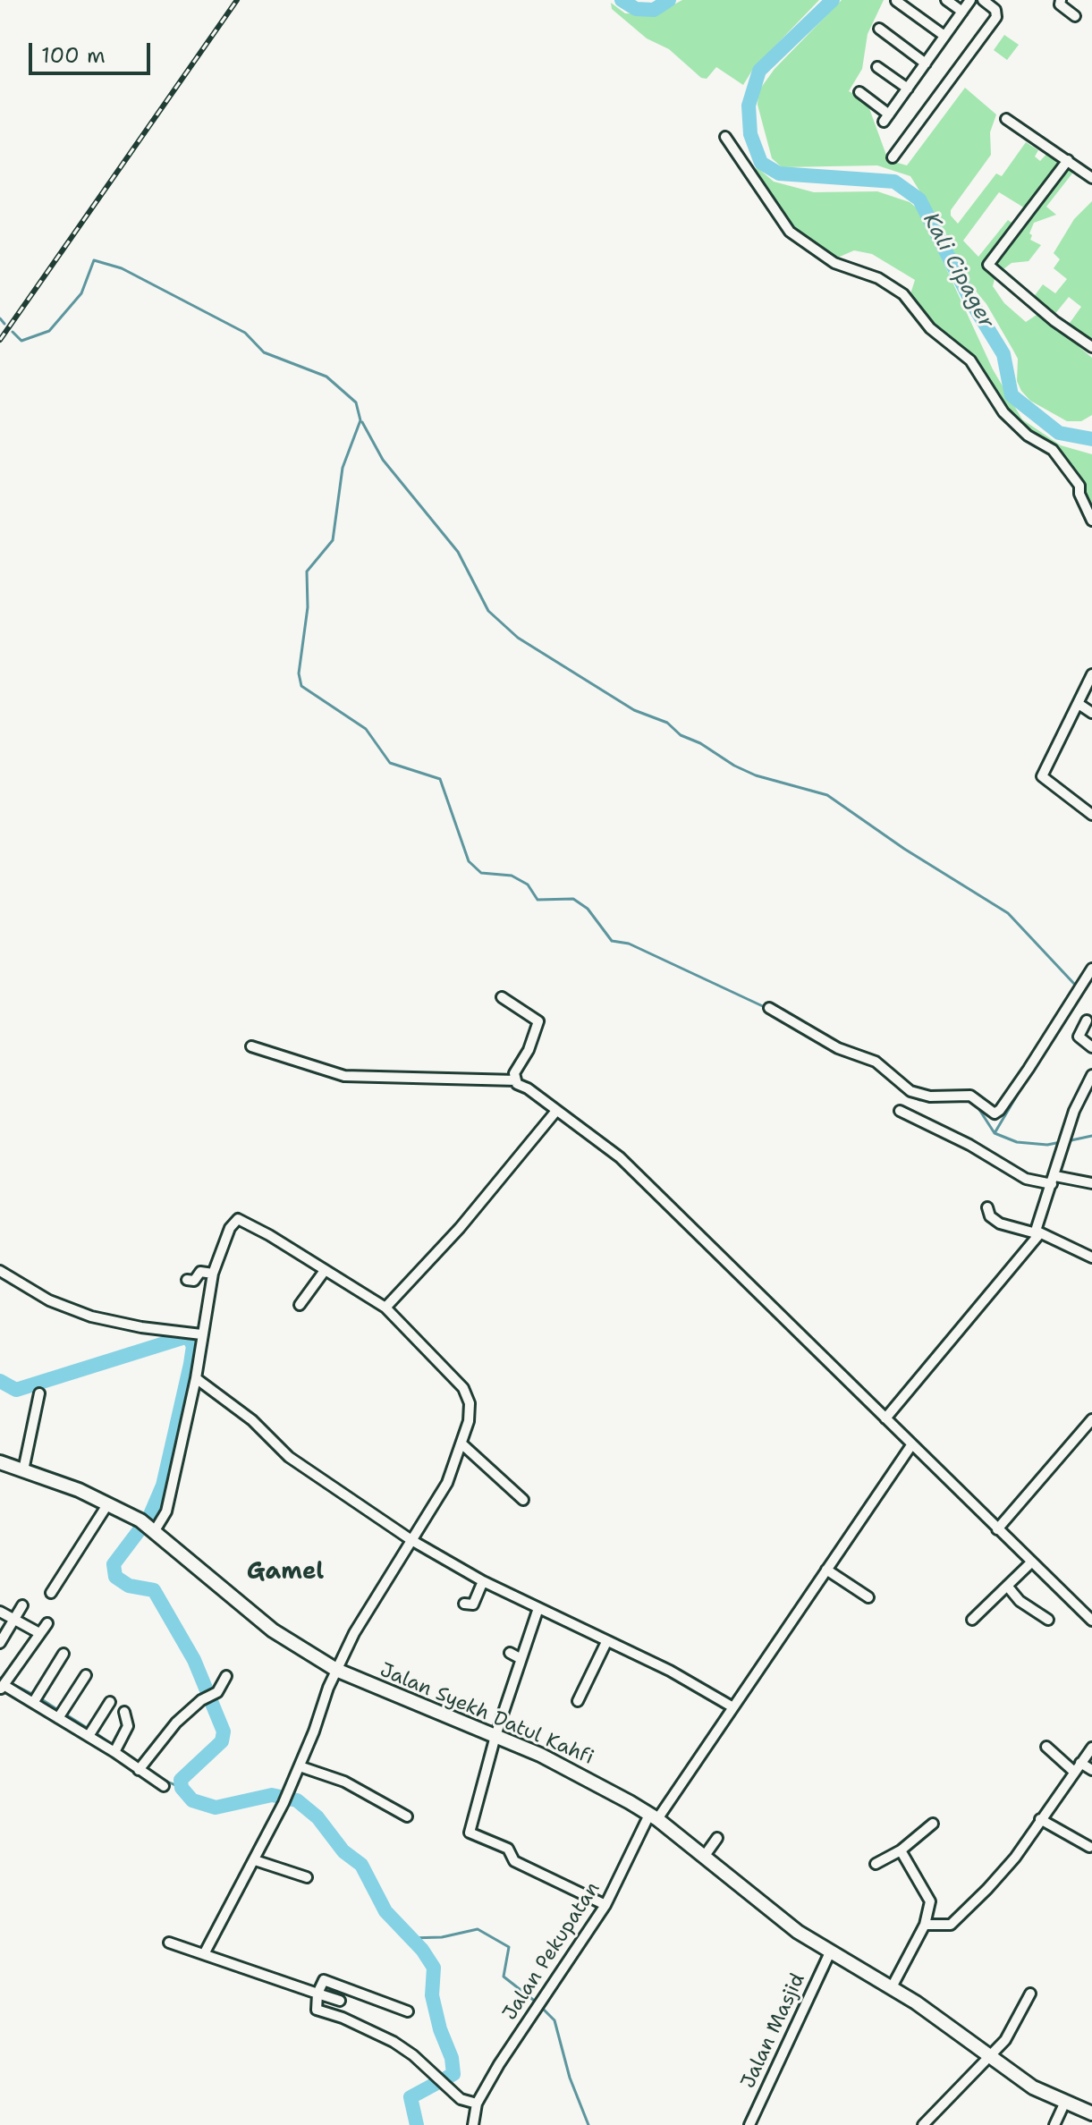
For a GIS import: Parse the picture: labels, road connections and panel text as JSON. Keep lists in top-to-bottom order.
{
  "streets": {
    "street": ["Jalan Syekh Datul Kahfi", "Jalan Pekupatan", "Jalan Masjid"]
  },
  "crossings": [
    ["Jalan Syekh Datul Kahfi", "Jalan Pekupatan"],
    ["Jalan Syekh Datul Kahfi", "Jalan Masjid"]
  ],
  "districts": ["Gamel"],
  "water": ["Kali Cipager"],
  "scale_bar": "100 m"
}
